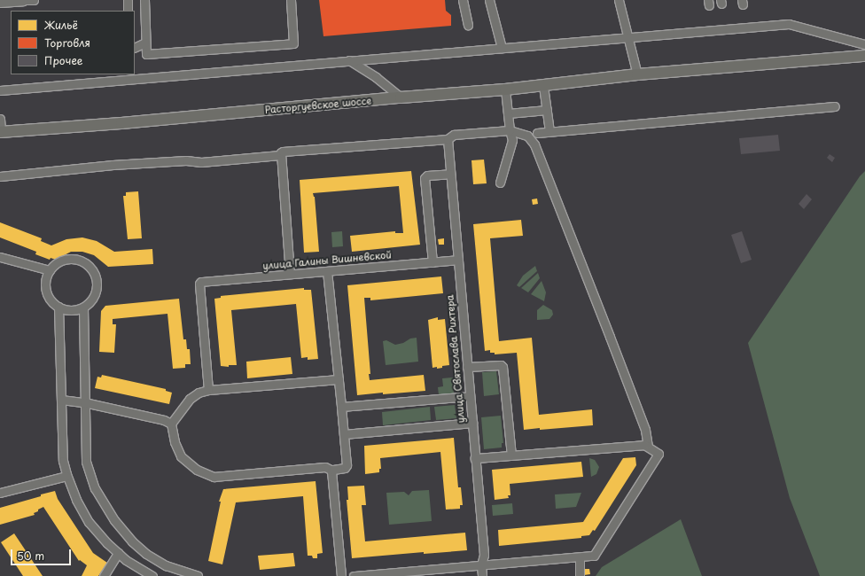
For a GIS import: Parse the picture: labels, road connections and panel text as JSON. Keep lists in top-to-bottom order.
{
  "streets": {
    "main road": ["Расторгуевское шоссе"],
    "street": ["улица Галины Вишневской", "улица Святослава Рихтера"]
  },
  "crossings": [
    ["улица Галины Вишневской", "улица Святослава Рихтера"]
  ],
  "legend": ["Жильё", "Торговля", "Прочее"],
  "scale_bar": "50 m"
}
